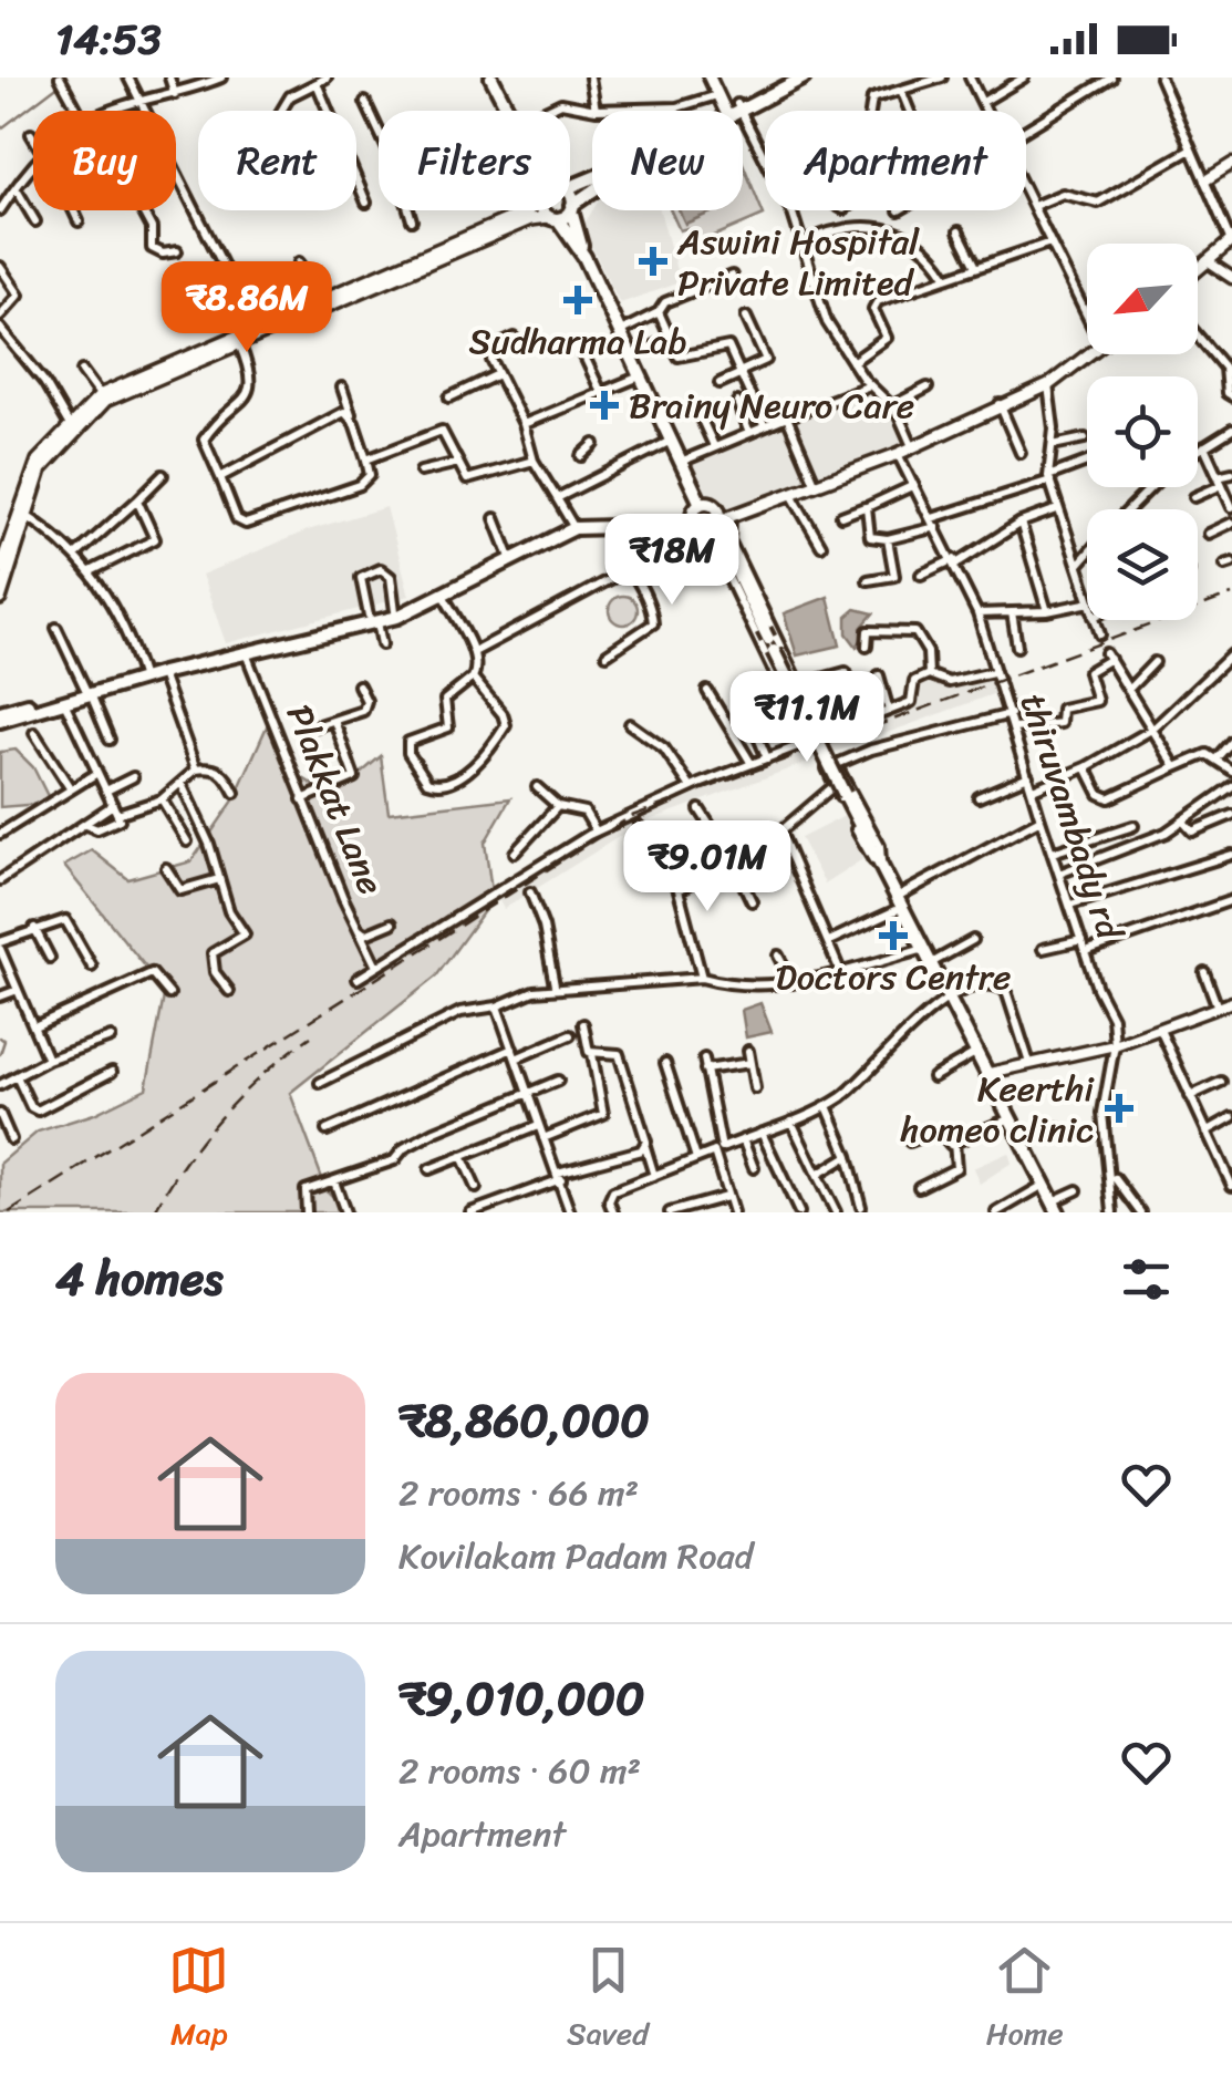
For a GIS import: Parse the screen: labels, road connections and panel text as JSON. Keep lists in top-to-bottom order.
{
  "streets": {
    "street": ["Plakkat Lane", "thiruvambady rd"]
  },
  "places": {
    "health": [
      "Aswini Hospital Private Limited",
      "Sudharma Lab",
      "Brainy Neuro Care",
      "Doctors Centre",
      "Keerthi homeo clinic"
    ]
  },
  "north": "bottom left",
  "page": {
    "status": "14:53",
    "chip": [
      "Buy",
      "Rent",
      "Filters",
      "New",
      "Apartment"
    ],
    "price": [
      "₹8.86M",
      "₹18M",
      "₹11.1M",
      "₹9.01M"
    ],
    "heading": "4 homes",
    "list": [
      {
        "name": "₹8,860,000",
        "note": "2 rooms · 66 m² · Kovilakam Padam Road"
      },
      {
        "name": "₹9,010,000",
        "note": "2 rooms · 60 m² · Apartment"
      }
    ],
    "tabs": ["Map", "Saved", "Home"]
  }
}
